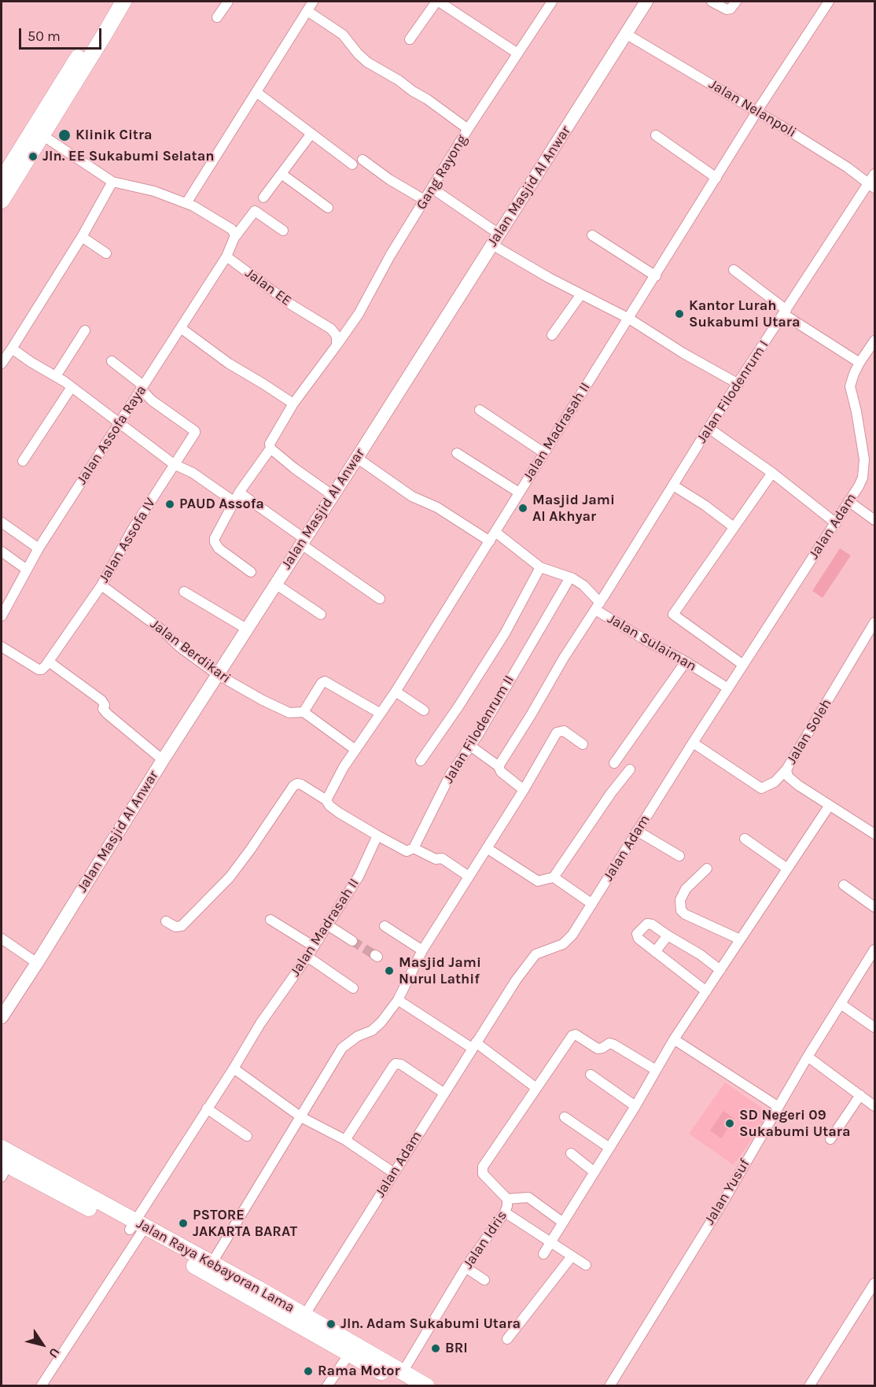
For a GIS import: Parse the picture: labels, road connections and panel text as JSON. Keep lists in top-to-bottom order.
{
  "streets": {
    "main road": ["Jalan Raya Kebayoran Lama"],
    "street": [
      "Jalan Nelanpoli",
      "Gang Rayong",
      "Jalan Masjid Al Anwar",
      "Jalan EE",
      "Jalan Filodenrum I",
      "Jalan Madrasah II",
      "Jalan Assofa Raya",
      "Jalan Adam",
      "Jalan Assofa IV",
      "Jalan Sulaiman",
      "Jalan Berdikari",
      "Jalan Filodenrum II",
      "Jalan Soleh",
      "Jalan Yusuf",
      "Jalan Idris"
    ]
  },
  "crossings": [
    ["Jalan Nelanpoli", "Jalan Masjid Al Anwar"],
    ["Jalan Nelanpoli", "Jalan Filodenrum I"],
    ["Jalan Nelanpoli", "Jalan Madrasah II"],
    ["Gang Rayong", "Jalan EE"],
    ["Jalan Masjid Al Anwar", "Jalan Berdikari"],
    ["Jalan EE", "Jalan Assofa Raya"],
    ["Jalan Filodenrum I", "Jalan Sulaiman"],
    ["Jalan Madrasah II", "Jalan Sulaiman"],
    ["Jalan Madrasah II", "Jalan Berdikari"],
    ["Jalan Madrasah II", "Jalan Raya Kebayoran Lama"],
    ["Jalan Assofa Raya", "Jalan Assofa IV"],
    ["Jalan Adam", "Jalan Sulaiman"],
    ["Jalan Adam", "Jalan Raya Kebayoran Lama"],
    ["Jalan Assofa IV", "Jalan Berdikari"],
    ["Jalan Sulaiman", "Jalan Filodenrum II"],
    ["Jalan Idris", "Jalan Raya Kebayoran Lama"]
  ],
  "places": [
    "Klinik Citra",
    "Jln. EE Sukabumi Selatan",
    "Kantor Lurah Sukabumi Utara",
    "PAUD Assofa",
    "Masjid Jami Al Akhyar",
    "Masjid Jami Nurul Lathif",
    "SD Negeri 09 Sukabumi Utara",
    "PSTORE JAKARTA BARAT",
    "Jln. Adam Sukabumi Utara",
    "BRI",
    "Rama Motor"
  ],
  "scale_bar": "50 m",
  "north": "bottom right"
}
